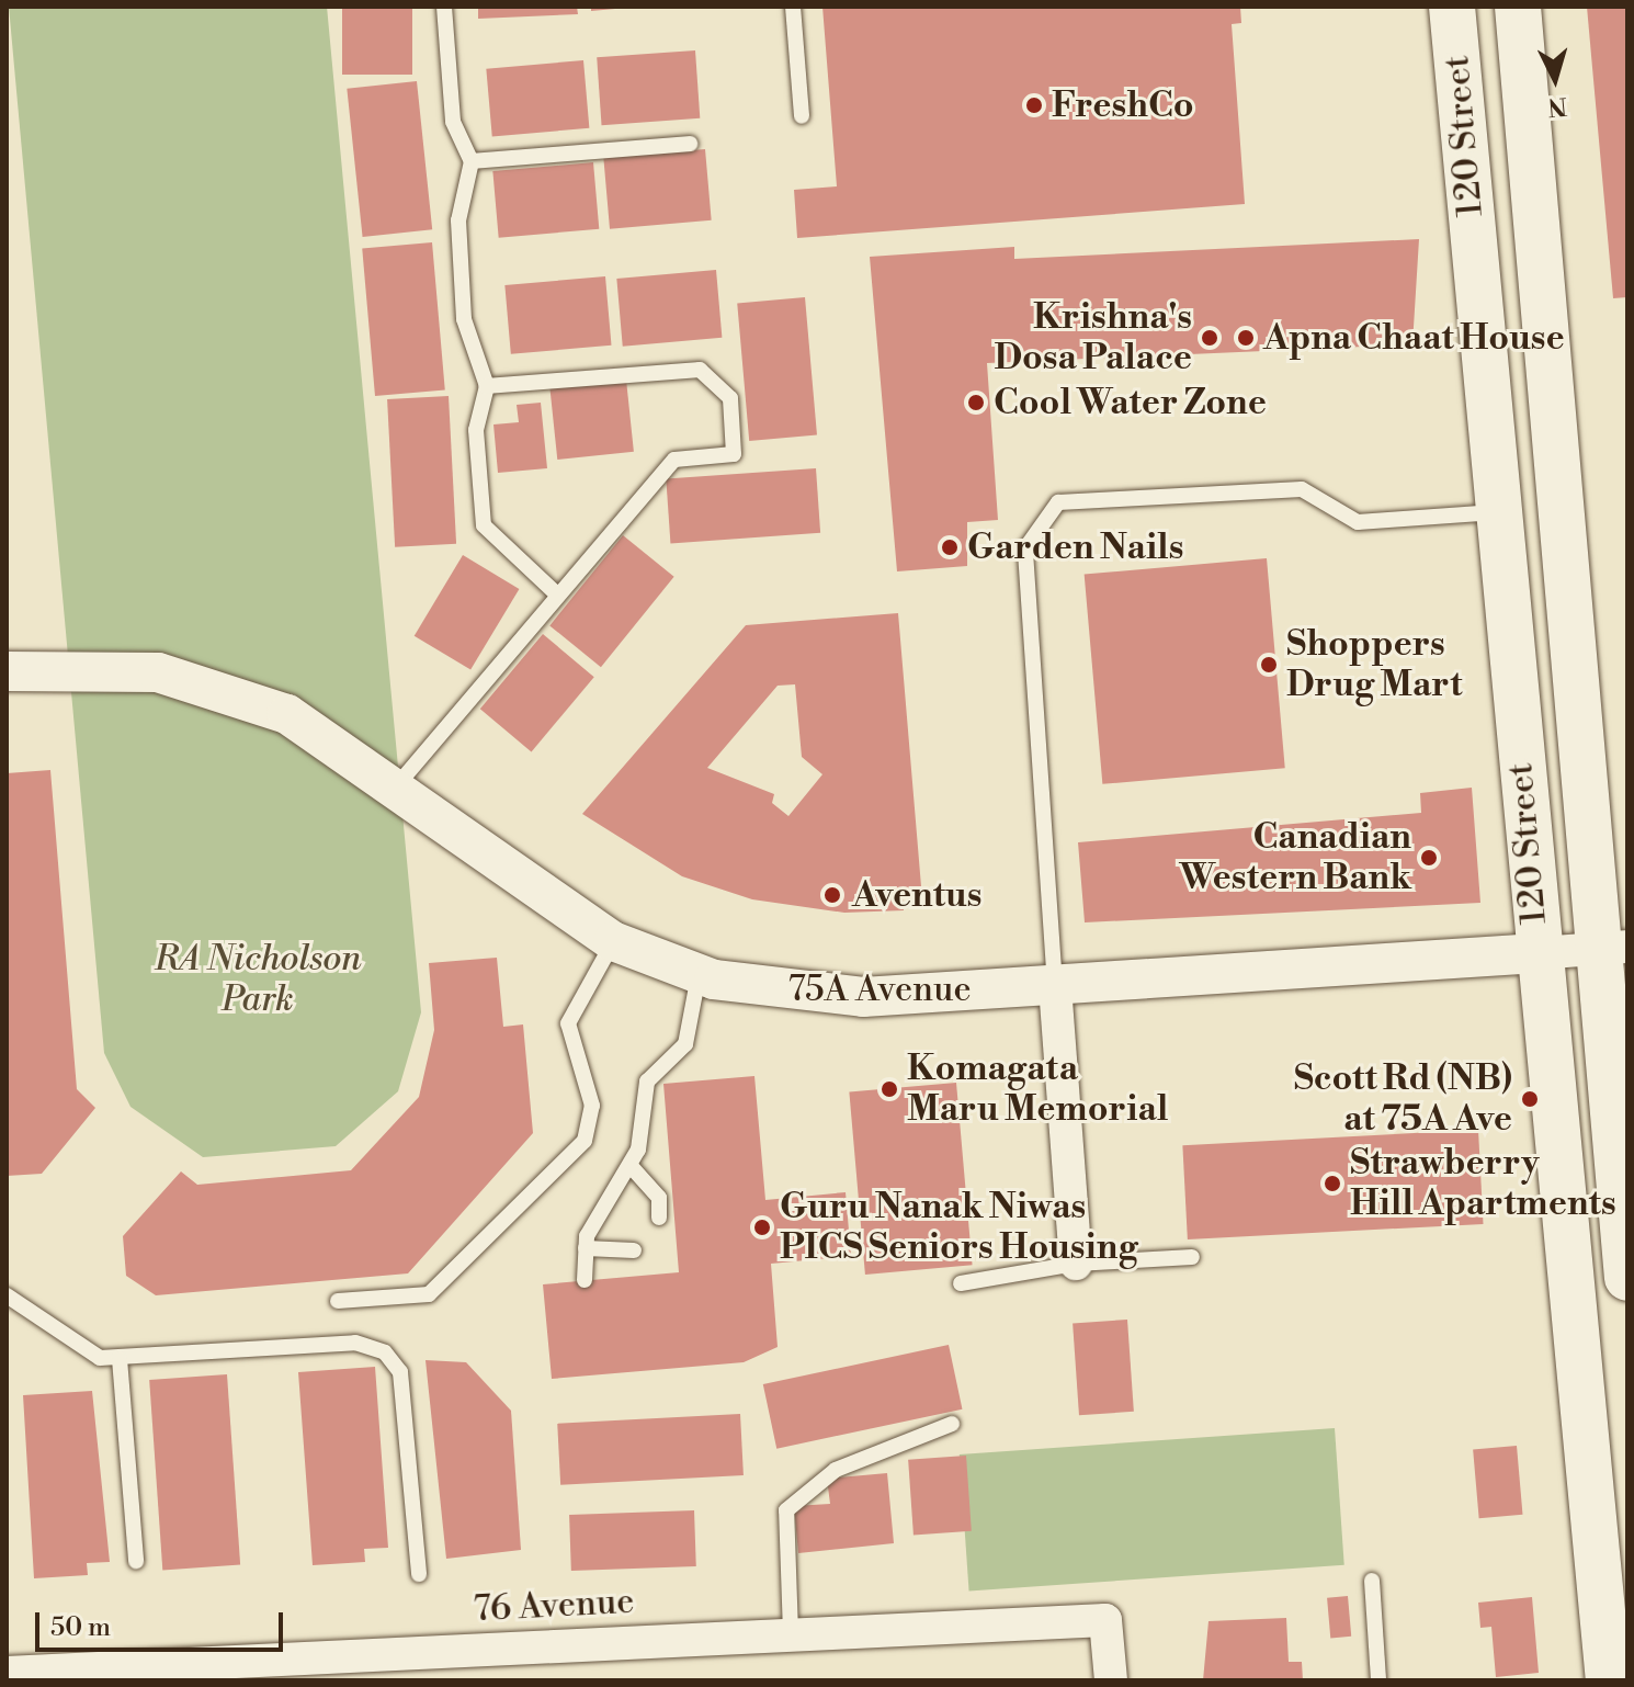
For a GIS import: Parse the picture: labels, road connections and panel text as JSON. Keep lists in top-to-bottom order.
{
  "streets": {
    "main road": ["120 Street"],
    "street": ["75A Avenue", "76 Avenue"]
  },
  "crossings": [
    ["120 Street", "75A Avenue"]
  ],
  "parks": ["RA Nicholson Park"],
  "places": [
    "FreshCo",
    "Krishna's Dosa Palace",
    "Apna Chaat House",
    "Cool Water Zone",
    "Garden Nails",
    "Shoppers Drug Mart",
    "Canadian Western Bank",
    "Aventus",
    "Komagata Maru Memorial",
    "Scott Rd (NB) at 75A Ave",
    "Strawberry Hill Apartments",
    "Guru Nanak Niwas PICS Seniors Housing"
  ],
  "scale_bar": "50 m",
  "north": "bottom"
}
